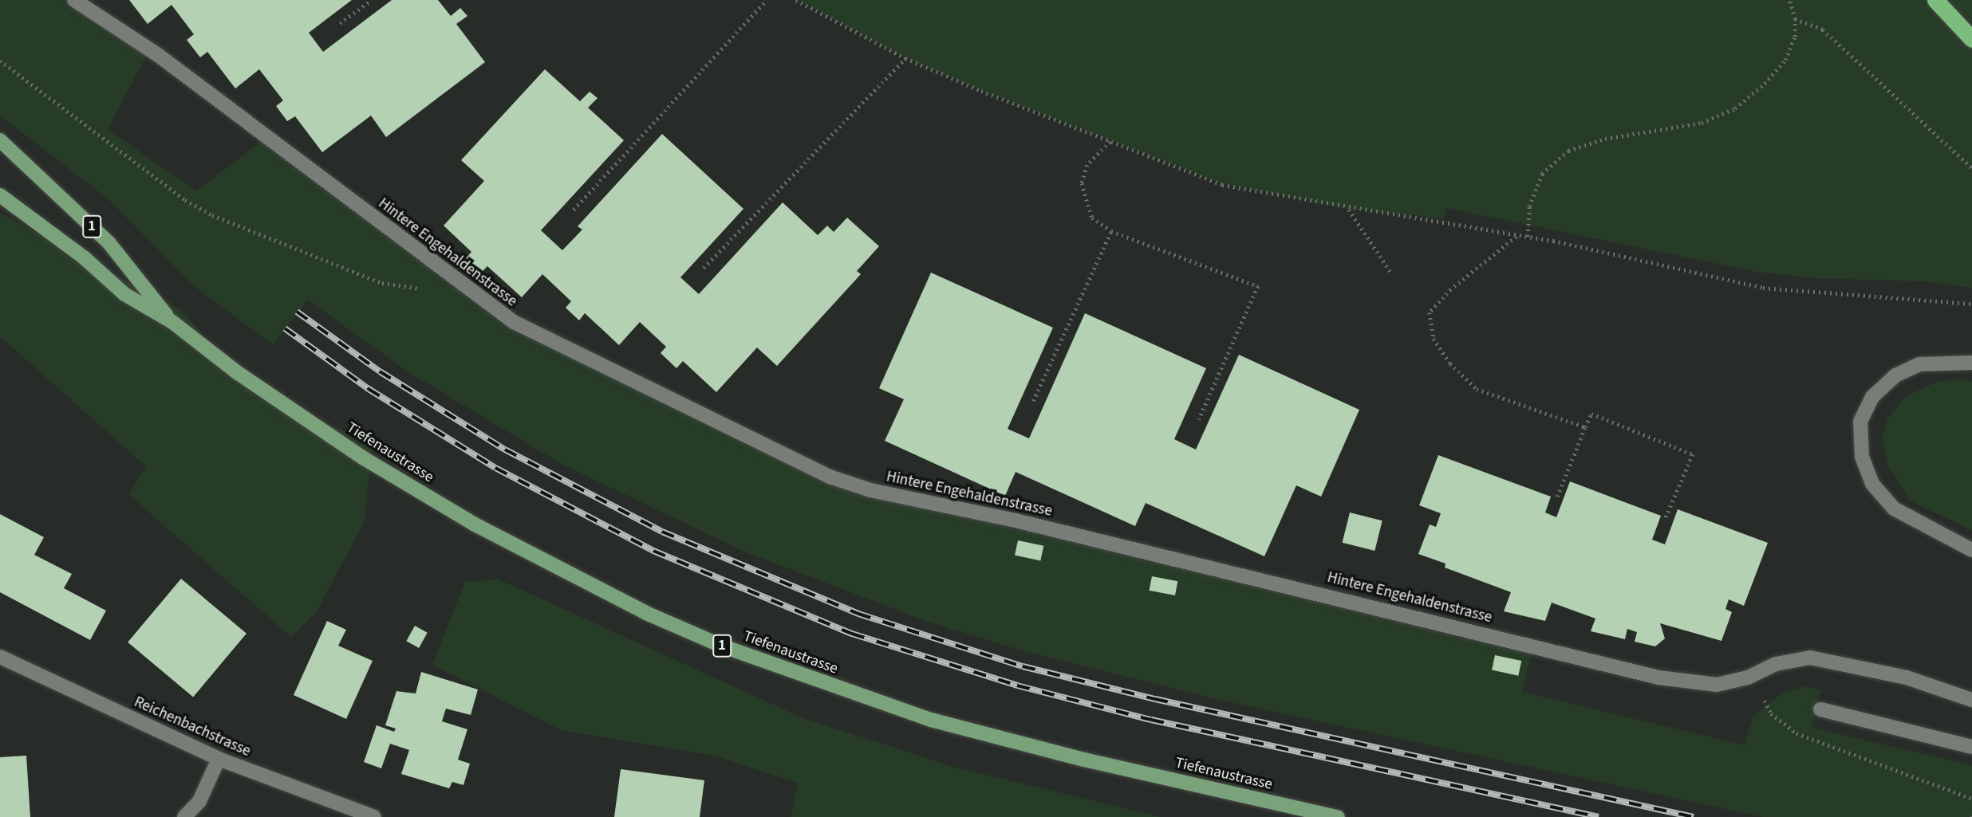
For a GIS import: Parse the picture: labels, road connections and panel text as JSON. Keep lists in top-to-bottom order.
{
  "streets": {
    "main road": ["1", "Tiefenaustrasse"],
    "street": ["Hintere Engehaldenstrasse", "Reichenbachstrasse"]
  }
}
